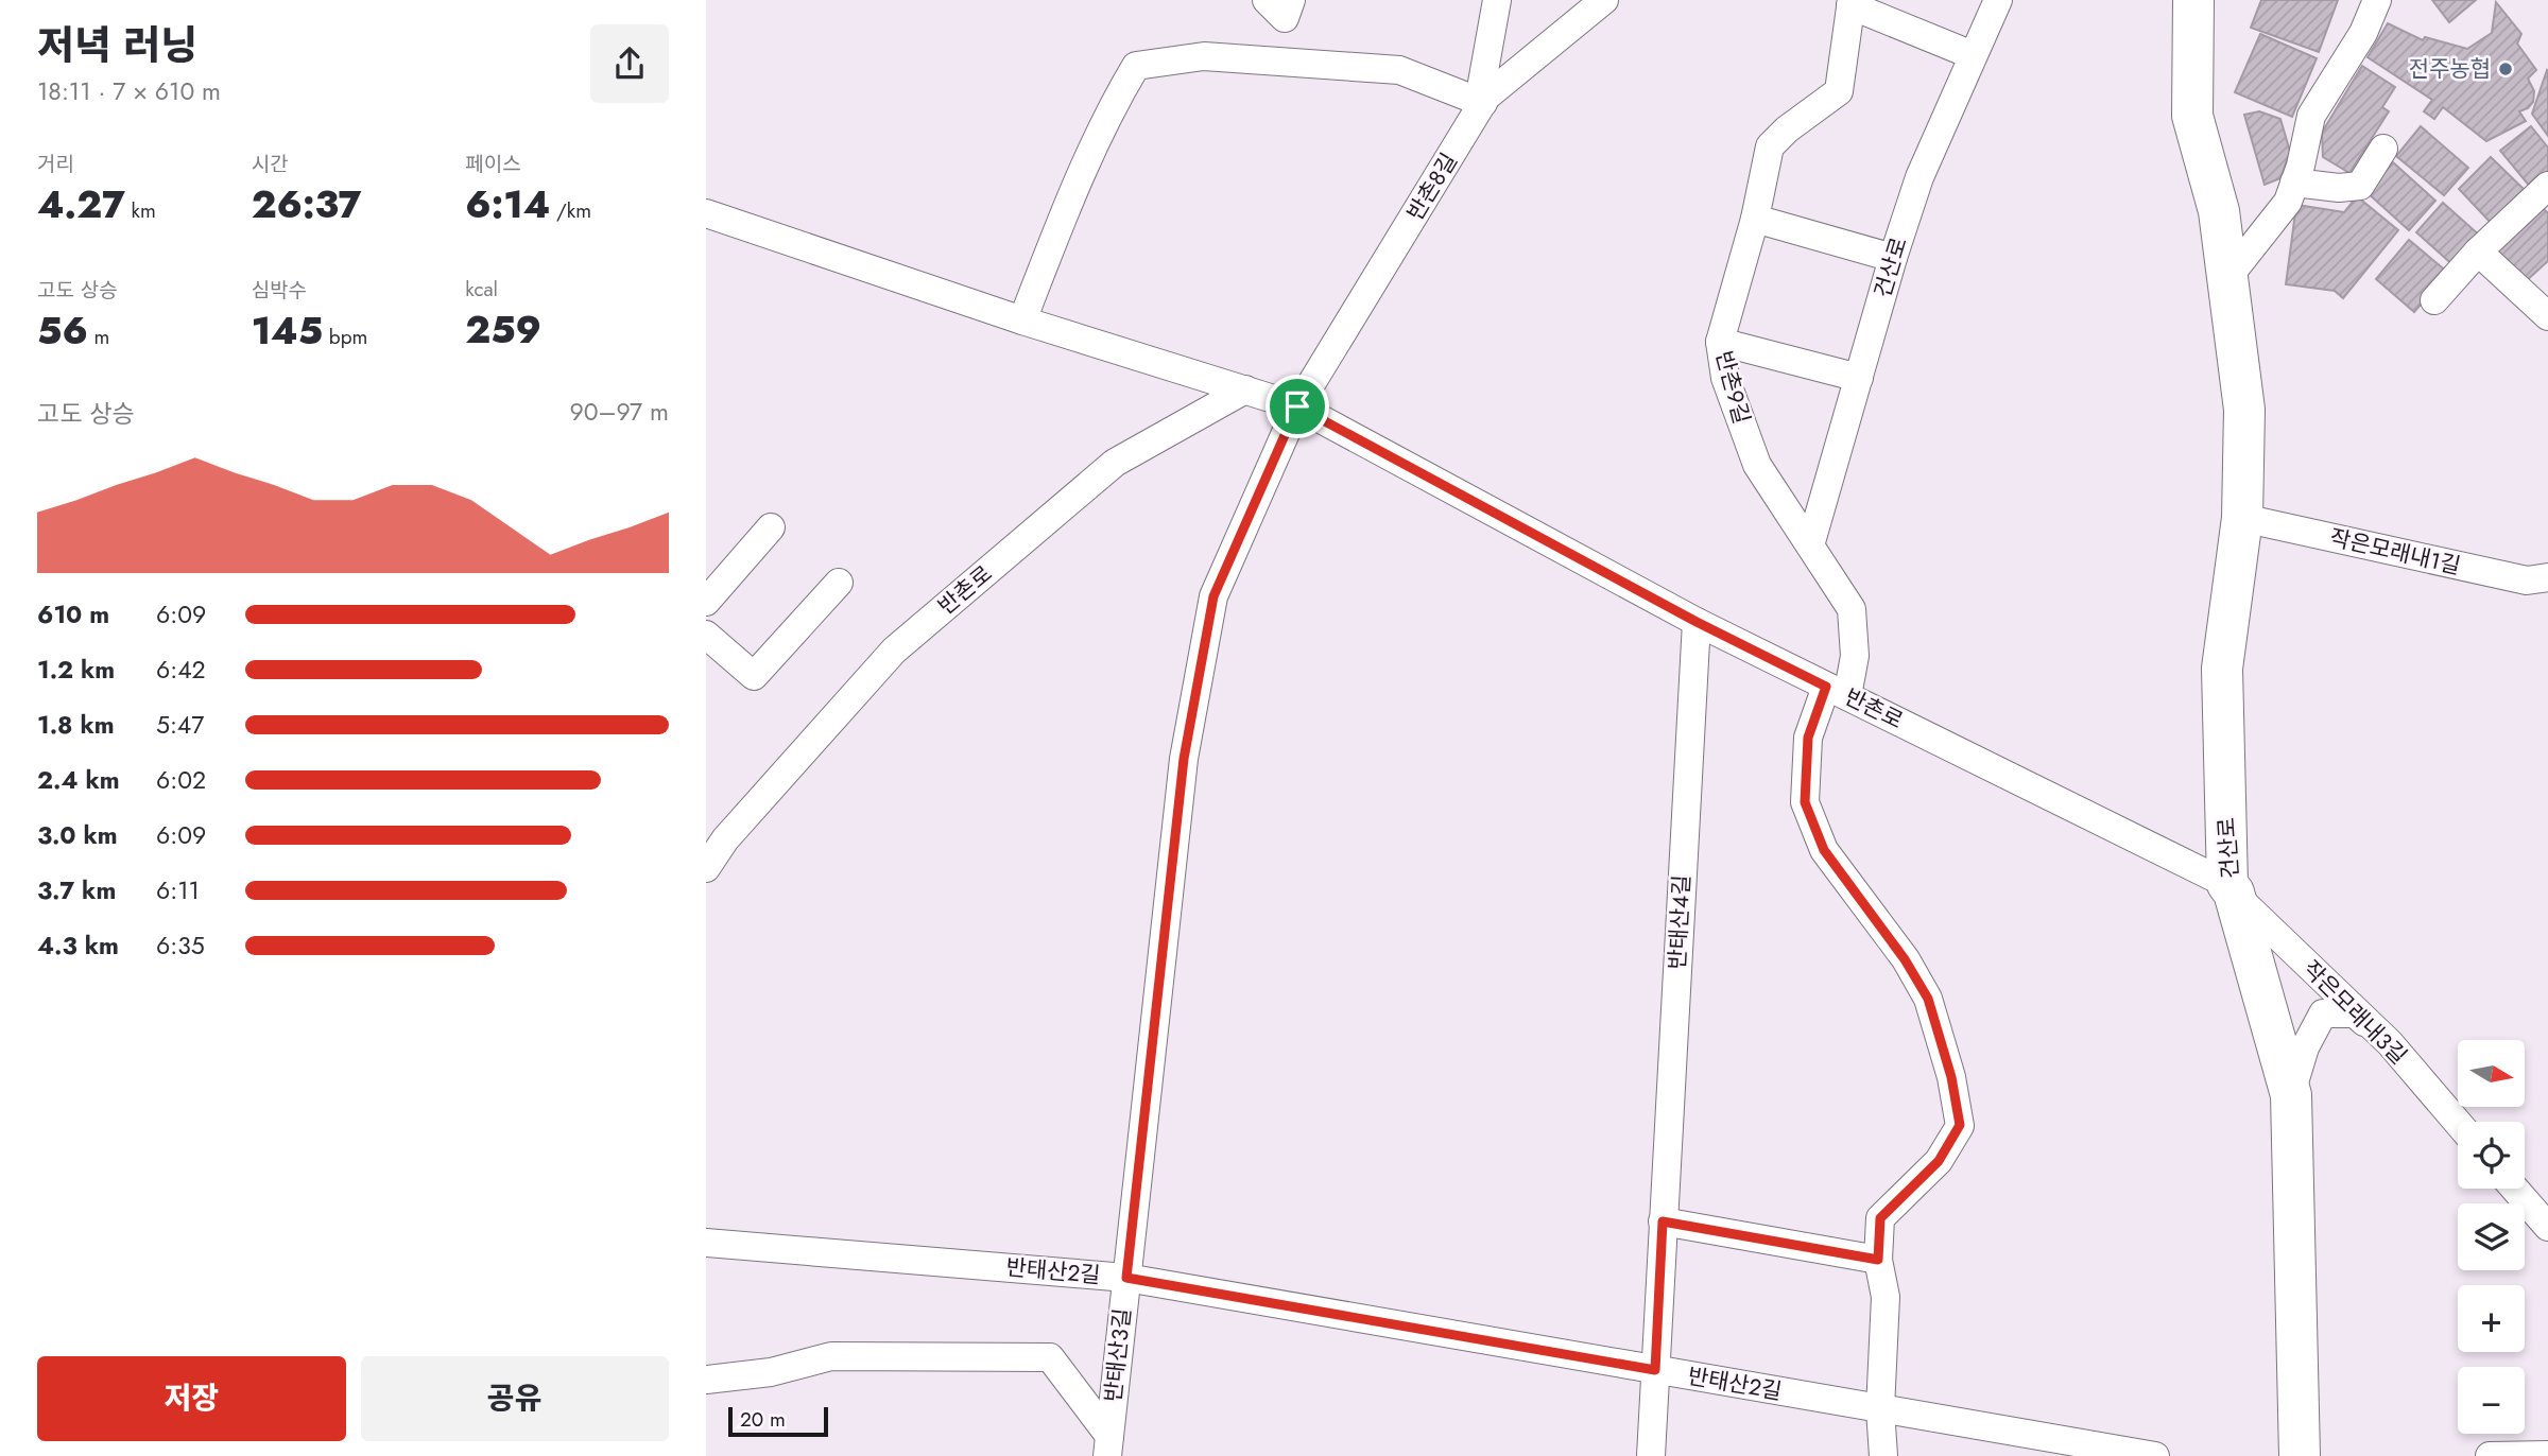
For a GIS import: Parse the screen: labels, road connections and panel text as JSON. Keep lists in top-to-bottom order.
{
  "streets": {
    "street": [
      "반촌8길",
      "건산로",
      "반촌9길",
      "작은모래내1길",
      "반촌로",
      "반태산4길",
      "작은모래내3길",
      "반태산2길",
      "반태산3길"
    ]
  },
  "crossings": [
    ["반촌8길", "반촌로"],
    ["반촌8길", "반태산3길"],
    ["건산로", "반촌9길"],
    ["건산로", "작은모래내1길"],
    ["건산로", "반촌로"],
    ["건산로", "작은모래내3길"],
    ["반촌9길", "반촌로"],
    ["반촌로", "반태산4길"],
    ["반촌로", "작은모래내3길"],
    ["반촌로", "반태산3길"],
    ["반태산4길", "반태산2길"],
    ["반태산2길", "반태산3길"]
  ],
  "places": ["전주농협"],
  "scale_bar": "20 m",
  "north": "right",
  "page": {
    "heading": ["저녁 러닝", "18:11 · 7 × 610 m"],
    "stats": [
      ["거리", "4.27 km"],
      ["시간", "26:37"],
      ["페이스", "6:14 /km"],
      ["고도 상승", "56 m"],
      ["심박수", "145 bpm"],
      ["kcal", "259"]
    ],
    "chart": ["고도 상승", "90–97 m"],
    "list": [
      {
        "name": "610 m",
        "note": "6:09"
      },
      {
        "name": "1.2 km",
        "note": "6:42"
      },
      {
        "name": "1.8 km",
        "note": "5:47"
      },
      {
        "name": "2.4 km",
        "note": "6:02"
      },
      {
        "name": "3.0 km",
        "note": "6:09"
      },
      {
        "name": "3.7 km",
        "note": "6:11"
      },
      {
        "name": "4.3 km",
        "note": "6:35"
      }
    ],
    "map_buttons": ["+", "−"],
    "buttons": ["저장", "공유"],
    "scale": "20 m"
  }
}
